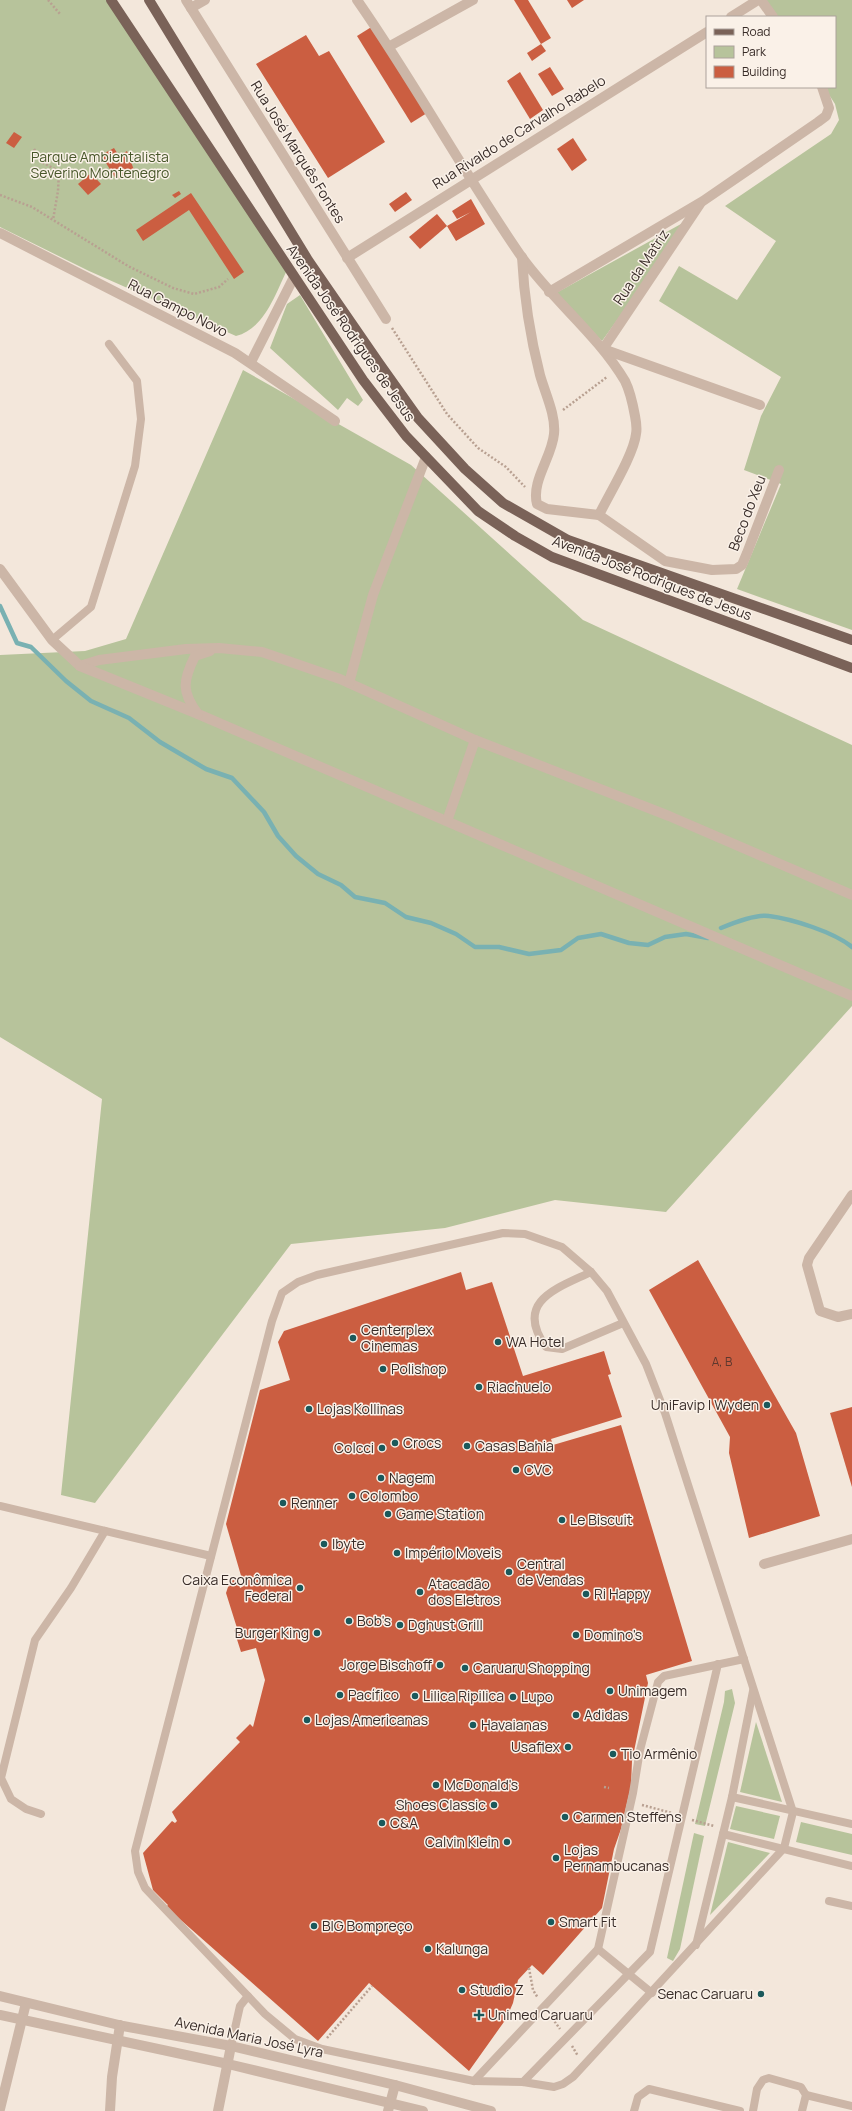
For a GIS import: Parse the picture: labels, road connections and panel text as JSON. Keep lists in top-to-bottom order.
{
  "streets": {
    "main road": ["Avenida José Rodrigues de Jesus"],
    "street": [
      "Rua Rivaldo de Carvalho Rabelo",
      "Rua José Marquês Fontes",
      "Rua da Matriz",
      "Rua Campo Novo",
      "Beco do Xeu",
      "Avenida Maria José Lyra"
    ]
  },
  "crossings": [
    ["Rua Rivaldo de Carvalho Rabelo", "Rua José Marquês Fontes"]
  ],
  "parks": ["Parque Ambientalista Severino Montenegro"],
  "places": {
    "other": [
      "Centerplex Cinemas",
      "WA Hotel",
      "Polishop",
      "Riachuelo",
      "UniFavip | Wyden",
      "Lojas Kollinas",
      "Crocs",
      "Casas Bahia",
      "Colcci",
      "CVC",
      "Nagem",
      "Colombo",
      "Renner",
      "Game Station",
      "Le Biscuit",
      "Ibyte",
      "Império Moveis",
      "Central de Vendas",
      "Caixa Econômica Federal",
      "Atacadão dos Eletros",
      "Ri Happy",
      "Bob's",
      "Dghust Grill",
      "Burger King",
      "Domino's",
      "Jorge Bischoff",
      "Caruaru Shopping",
      "Unimagem",
      "Pacífico",
      "Lilica Ripilica",
      "Lupo",
      "Adidas",
      "Lojas Americanas",
      "Havaianas",
      "Usaflex",
      "Tio Armênio",
      "McDonald's",
      "Shoes Classic",
      "Carmen Steffens",
      "C&A",
      "Calvin Klein",
      "Lojas Pernambucanas",
      "Smart Fit",
      "BIG Bompreço",
      "Kalunga",
      "Studio Z",
      "Senac Caruaru"
    ],
    "health": ["Unimed Caruaru"]
  },
  "house_numbers": ["A, B"],
  "legend": ["Road", "Park", "Building"]
}
